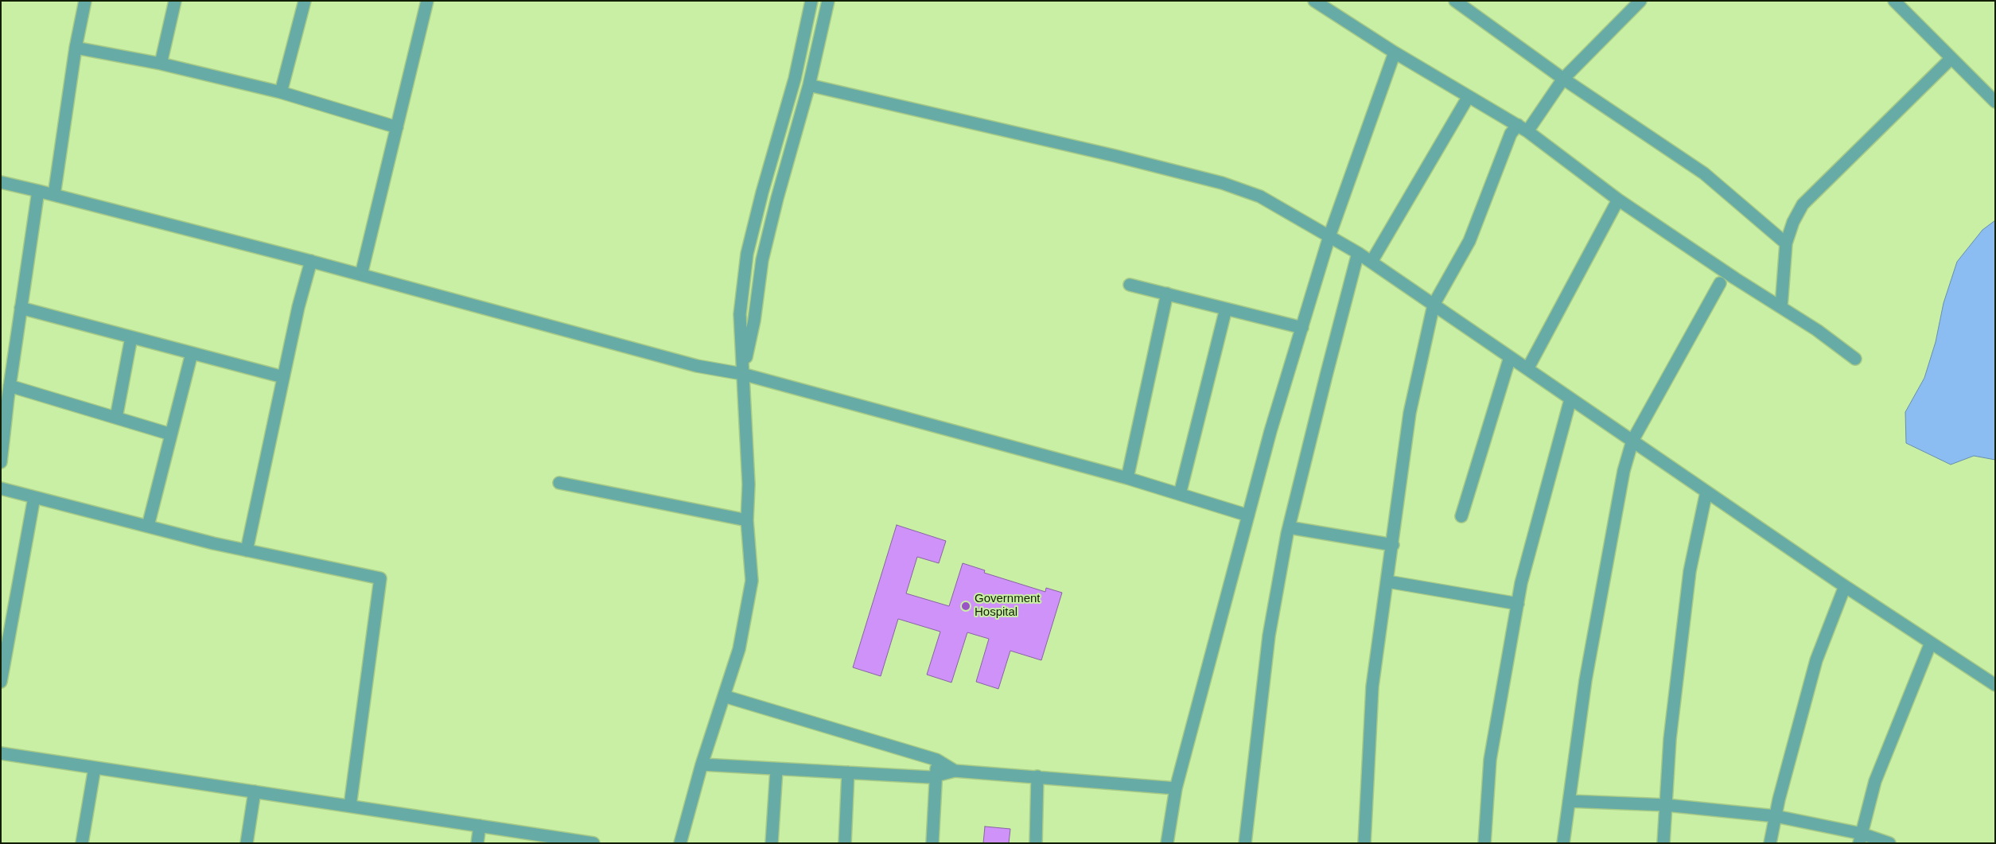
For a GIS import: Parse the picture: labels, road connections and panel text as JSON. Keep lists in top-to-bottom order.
{
  "places": ["Government Hospital"]
}
